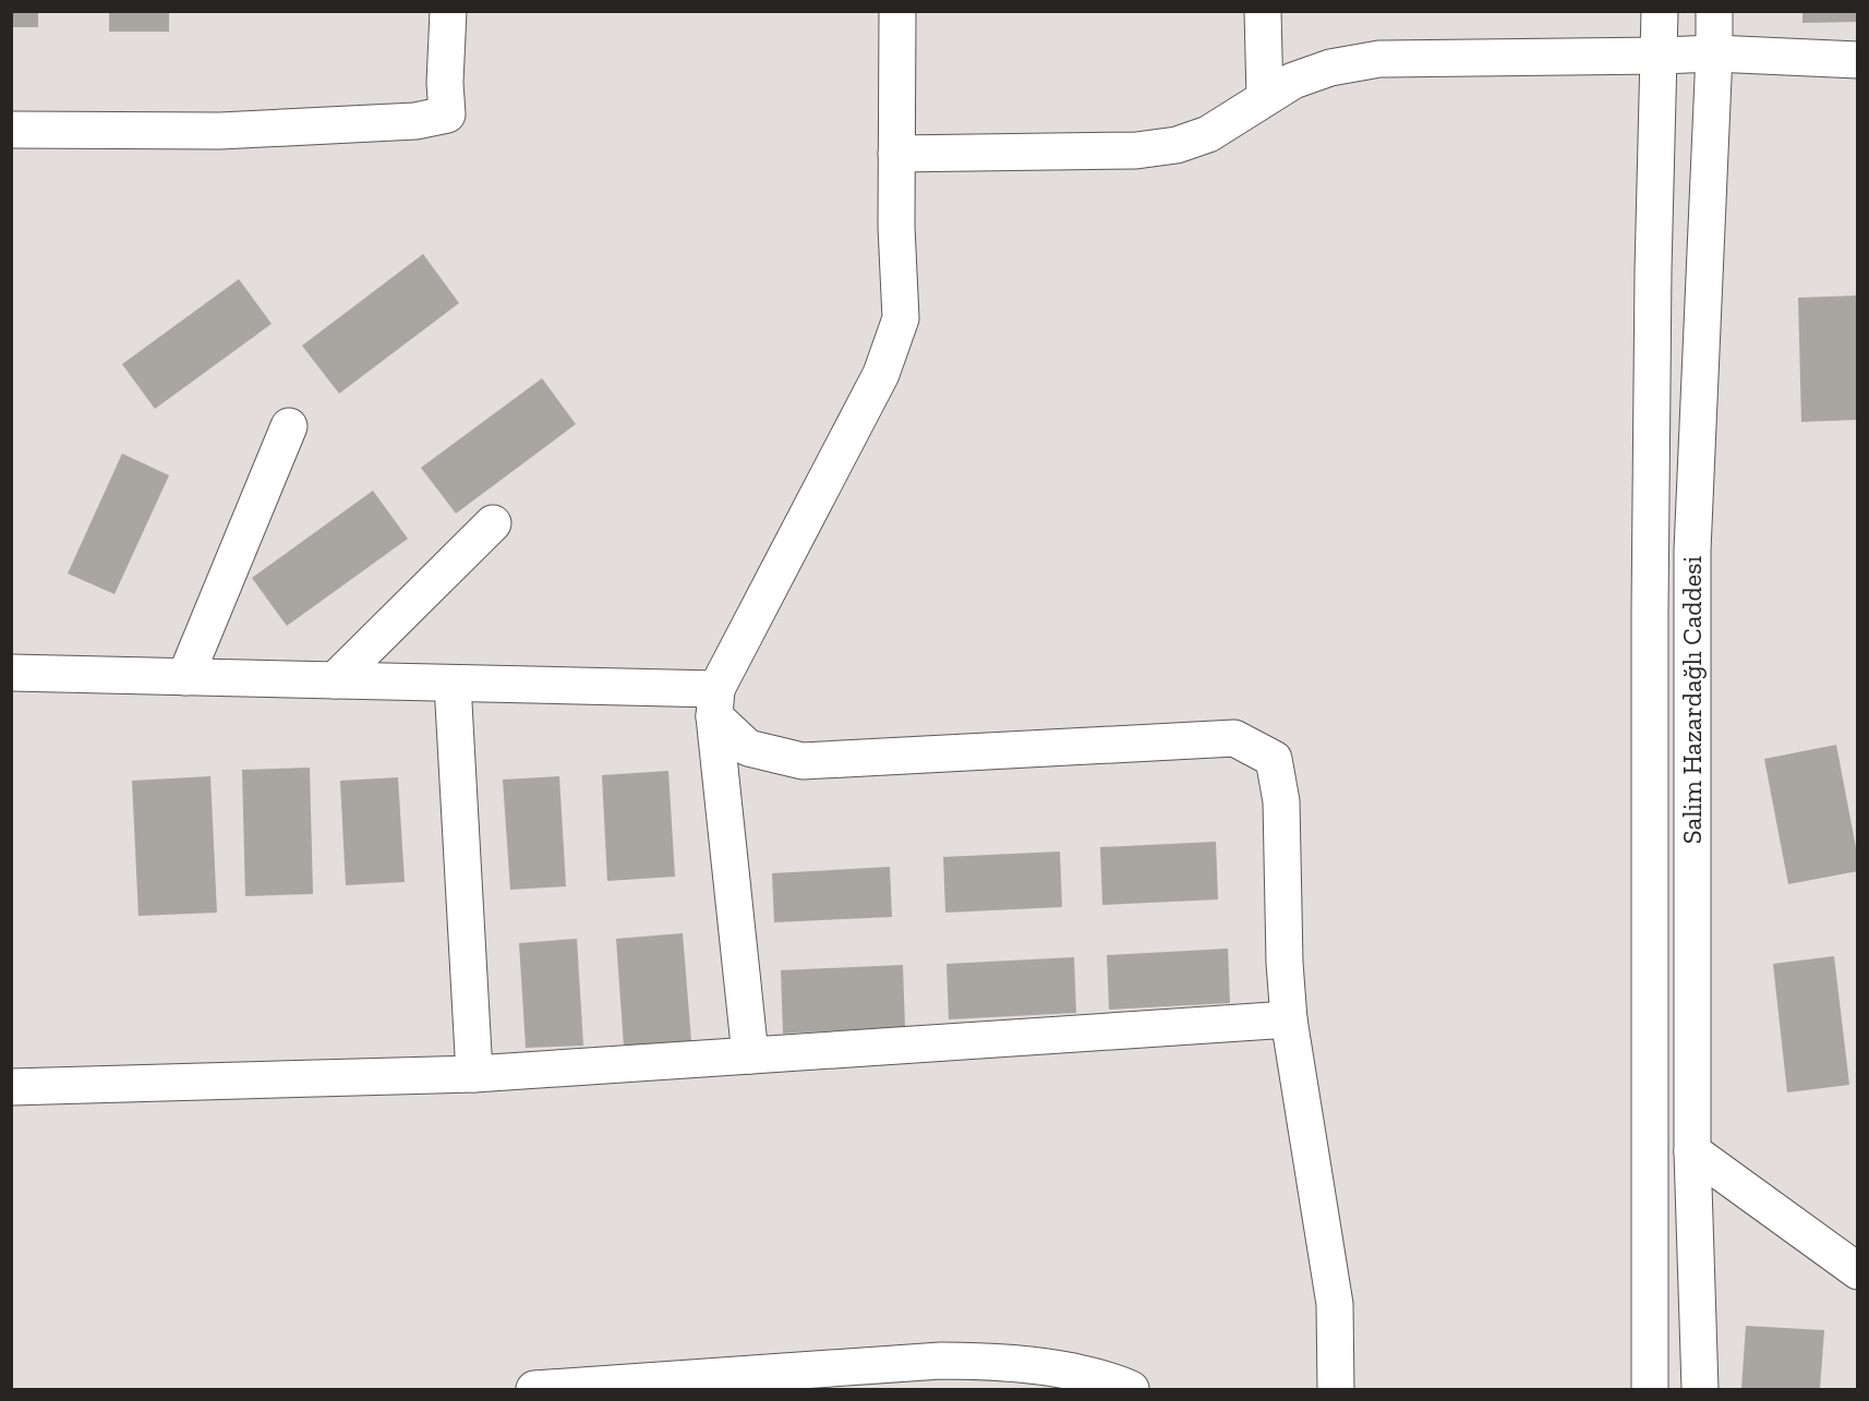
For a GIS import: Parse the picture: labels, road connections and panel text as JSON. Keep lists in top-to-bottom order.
{
  "streets": {
    "street": ["Salim Hazardağlı Caddesi"]
  }
}
